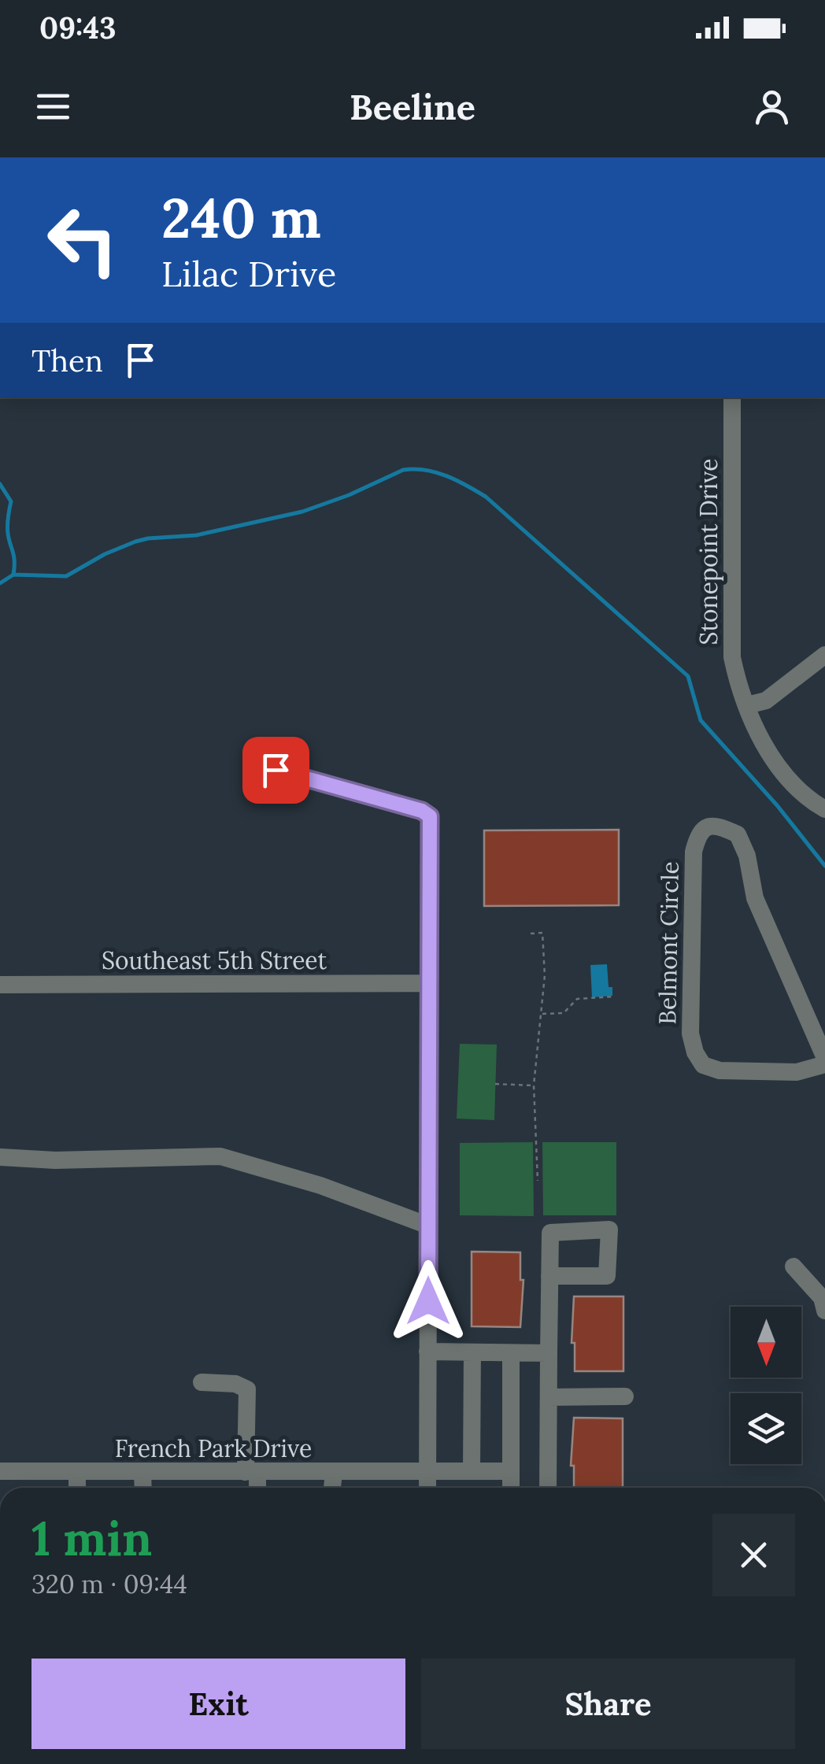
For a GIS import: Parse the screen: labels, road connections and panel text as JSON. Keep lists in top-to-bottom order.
{
  "streets": {
    "street": [
      "Stonepoint Drive",
      "Belmont Circle",
      "Southeast 5th Street",
      "French Park Drive"
    ]
  },
  "north": "bottom",
  "page": {
    "status": "09:43",
    "header": "Beeline",
    "turn": ["240 m", "Lilac Drive"],
    "then": "Then",
    "heading": ["1 min", "320 m · 09:44"],
    "buttons": ["Exit", "Share"]
  }
}
